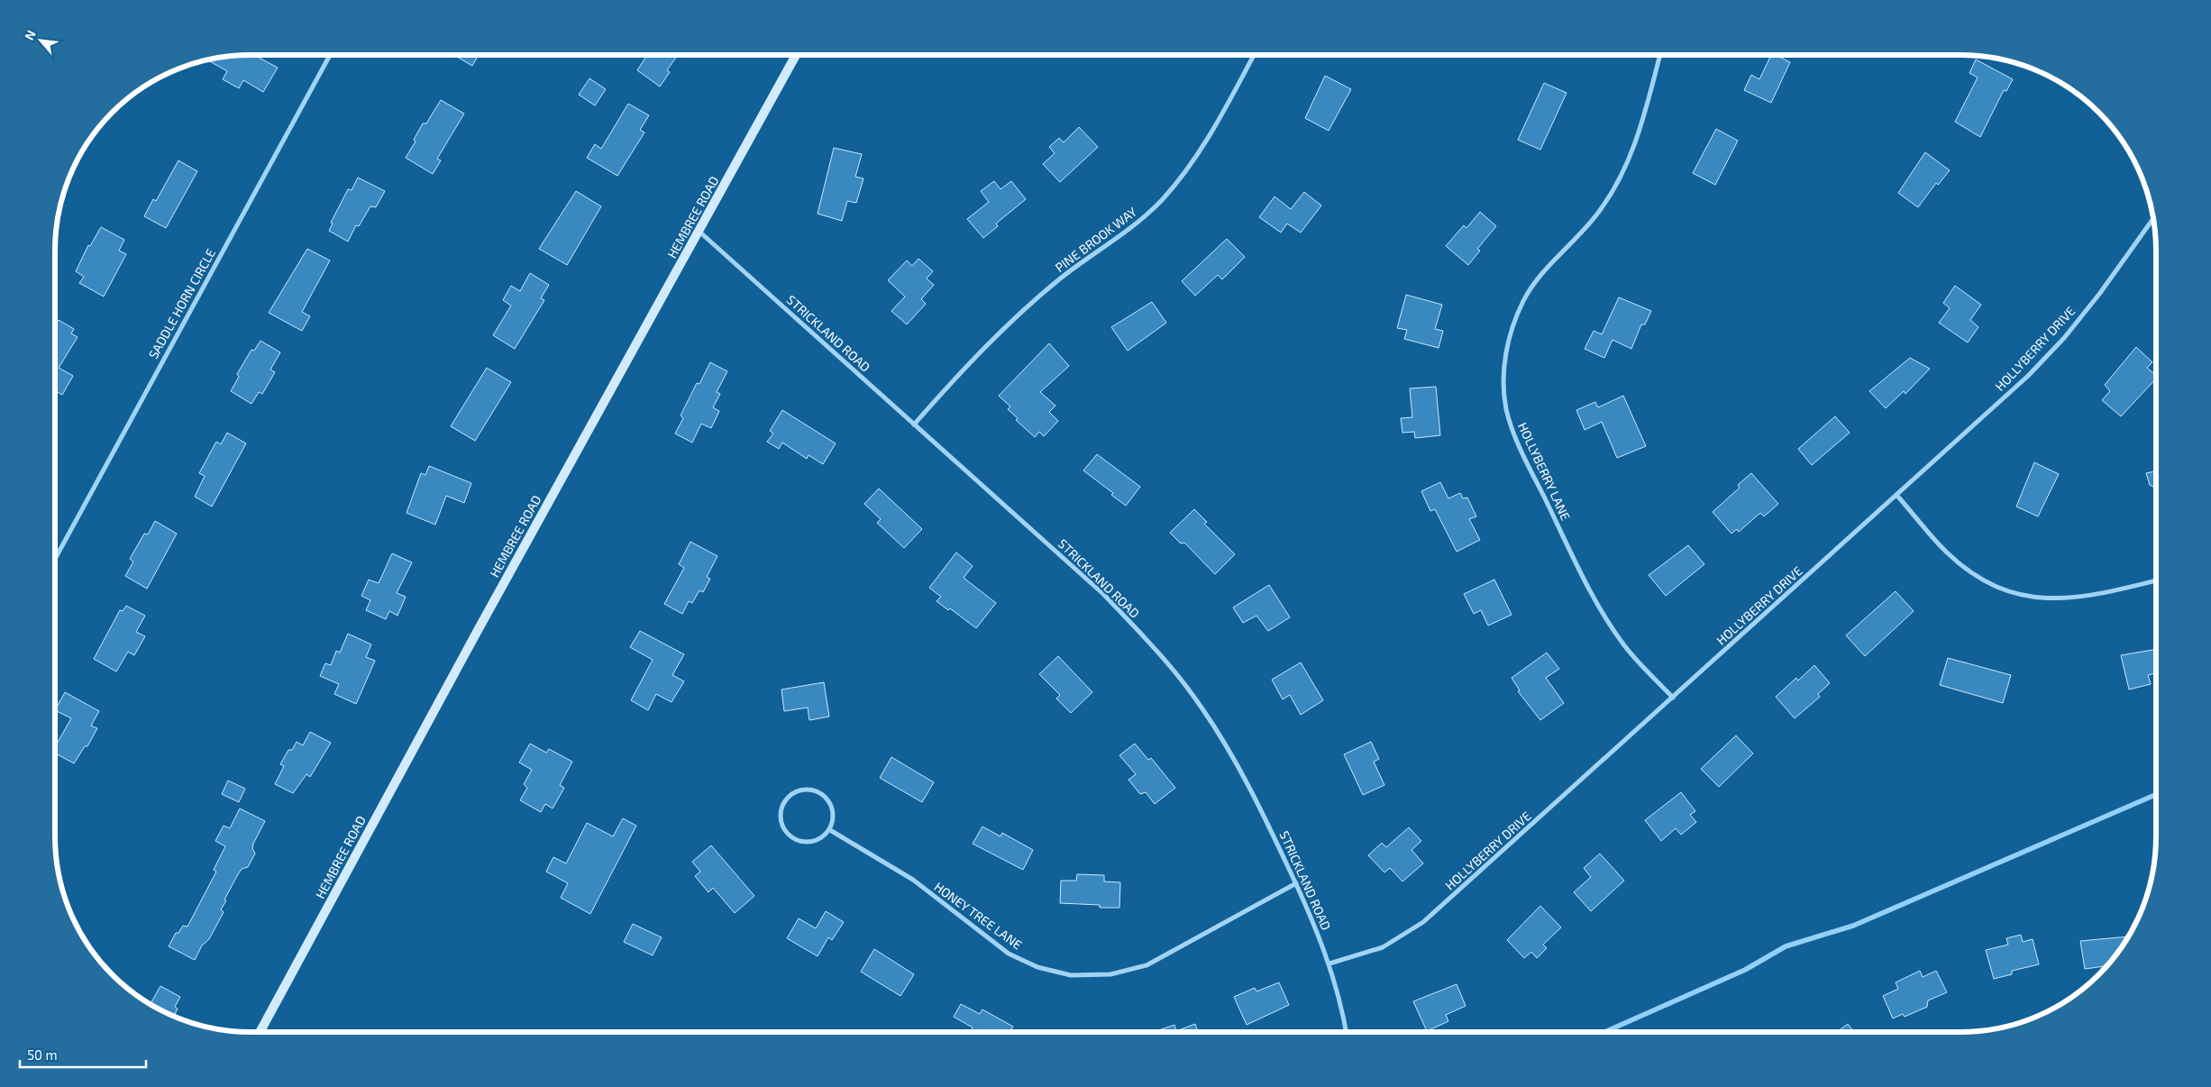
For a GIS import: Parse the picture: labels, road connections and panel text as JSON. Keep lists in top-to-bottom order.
{
  "streets": {
    "street": [
      "HEMBREE ROAD",
      "PINE BROOK WAY",
      "SADDLE HORN CIRCLE",
      "STRICKLAND ROAD",
      "HOLLYBERRY DRIVE",
      "HOLLYBERRY LANE",
      "HONEY TREE LANE"
    ]
  },
  "crossings": [
    ["HEMBREE ROAD", "STRICKLAND ROAD"],
    ["PINE BROOK WAY", "STRICKLAND ROAD"],
    ["STRICKLAND ROAD", "HOLLYBERRY DRIVE"],
    ["STRICKLAND ROAD", "HONEY TREE LANE"],
    ["HOLLYBERRY DRIVE", "HOLLYBERRY LANE"]
  ],
  "scale_bar": "50 m",
  "north": "top left"
}
